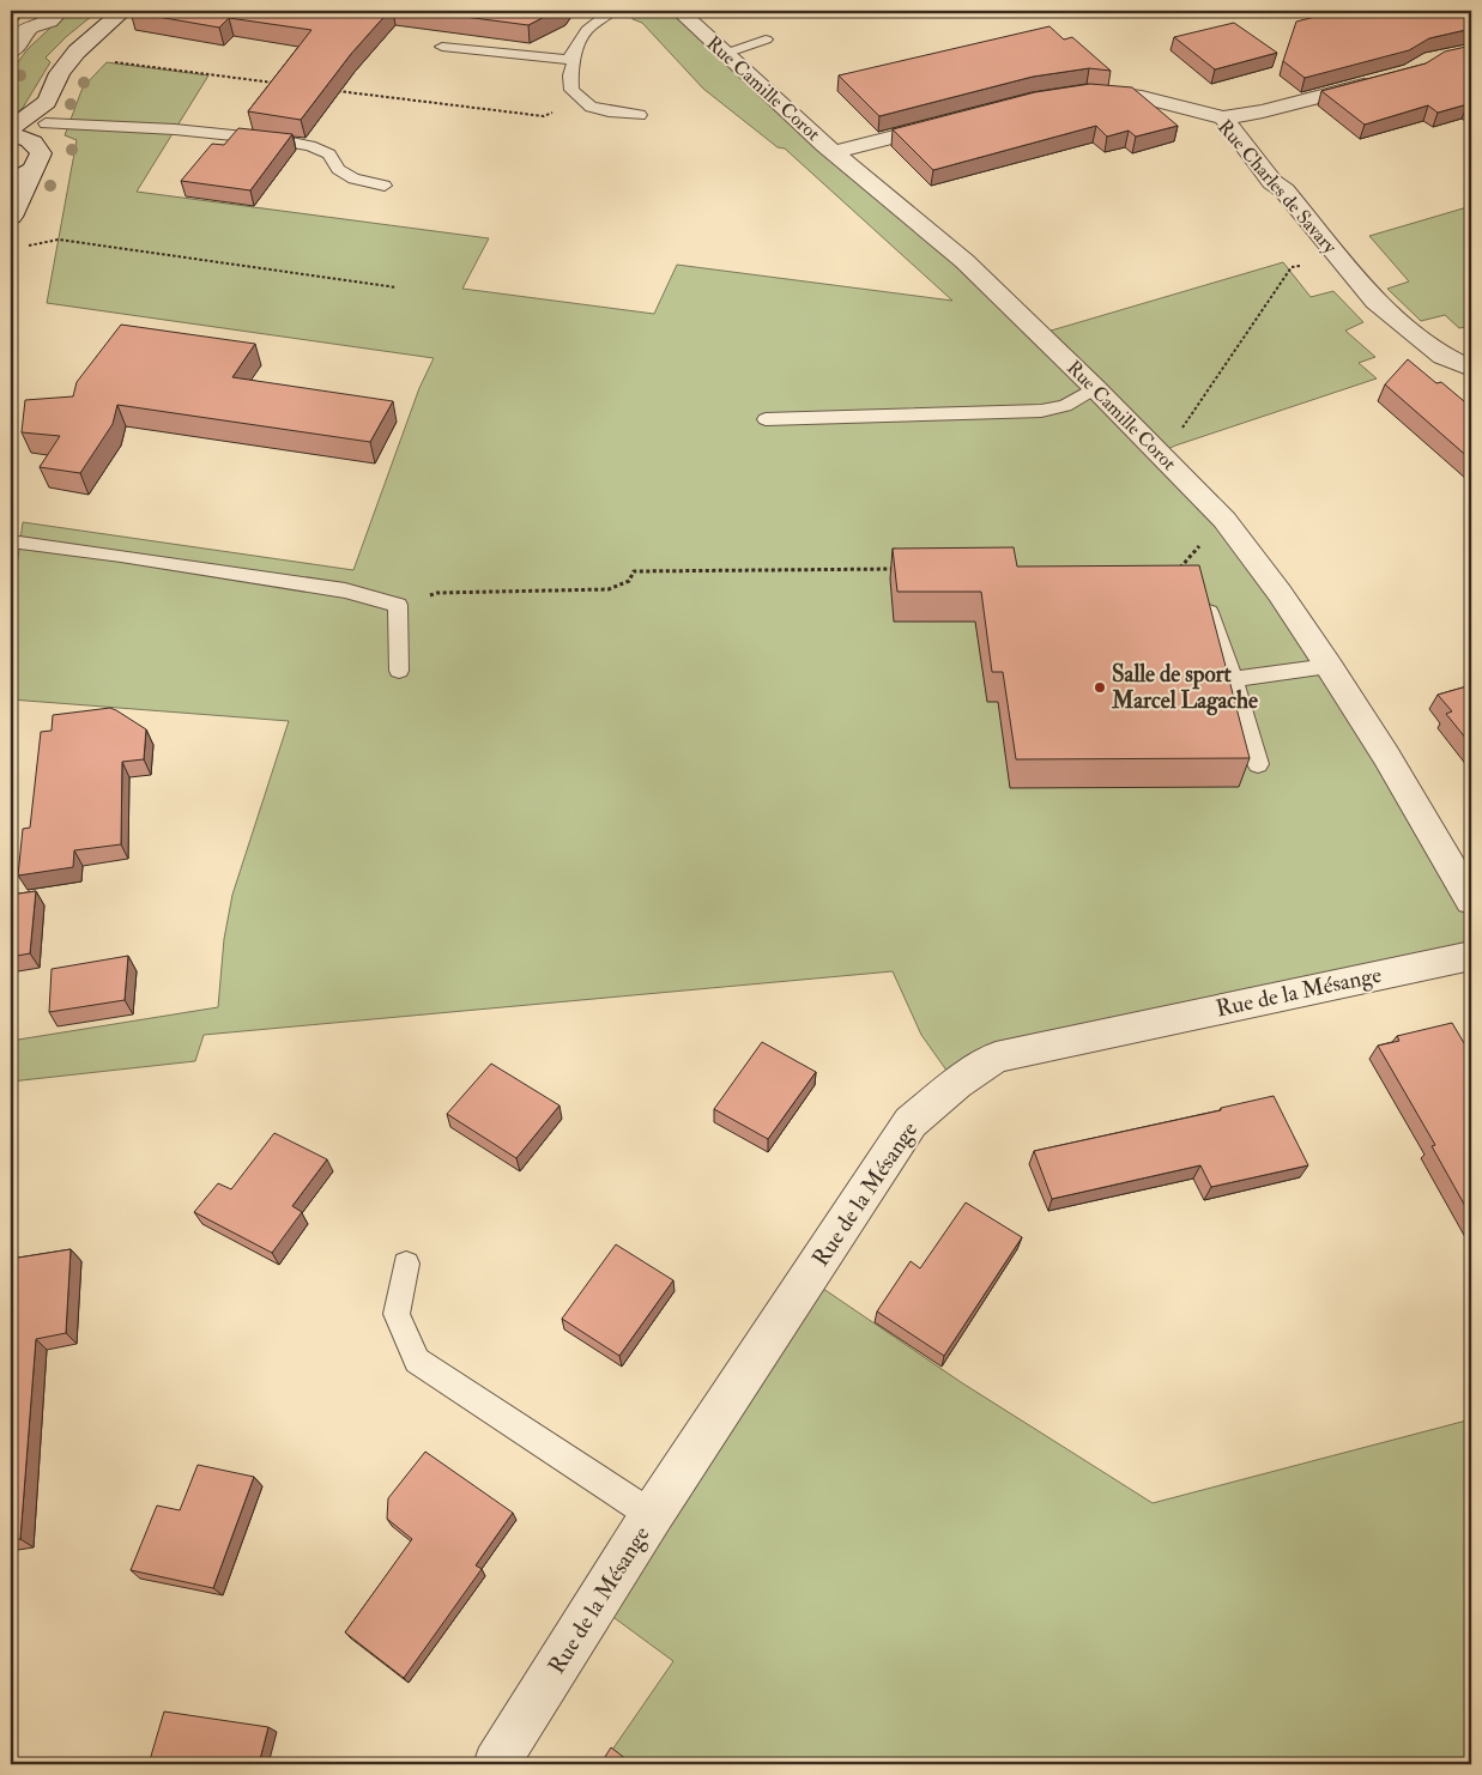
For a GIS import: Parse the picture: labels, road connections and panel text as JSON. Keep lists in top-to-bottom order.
{
  "streets": {
    "street": ["Rue Camille Corot", "Rue Charles de Savary", "Rue de la Mésange"]
  },
  "places": ["Salle de sport Marcel Lagache"]
}
